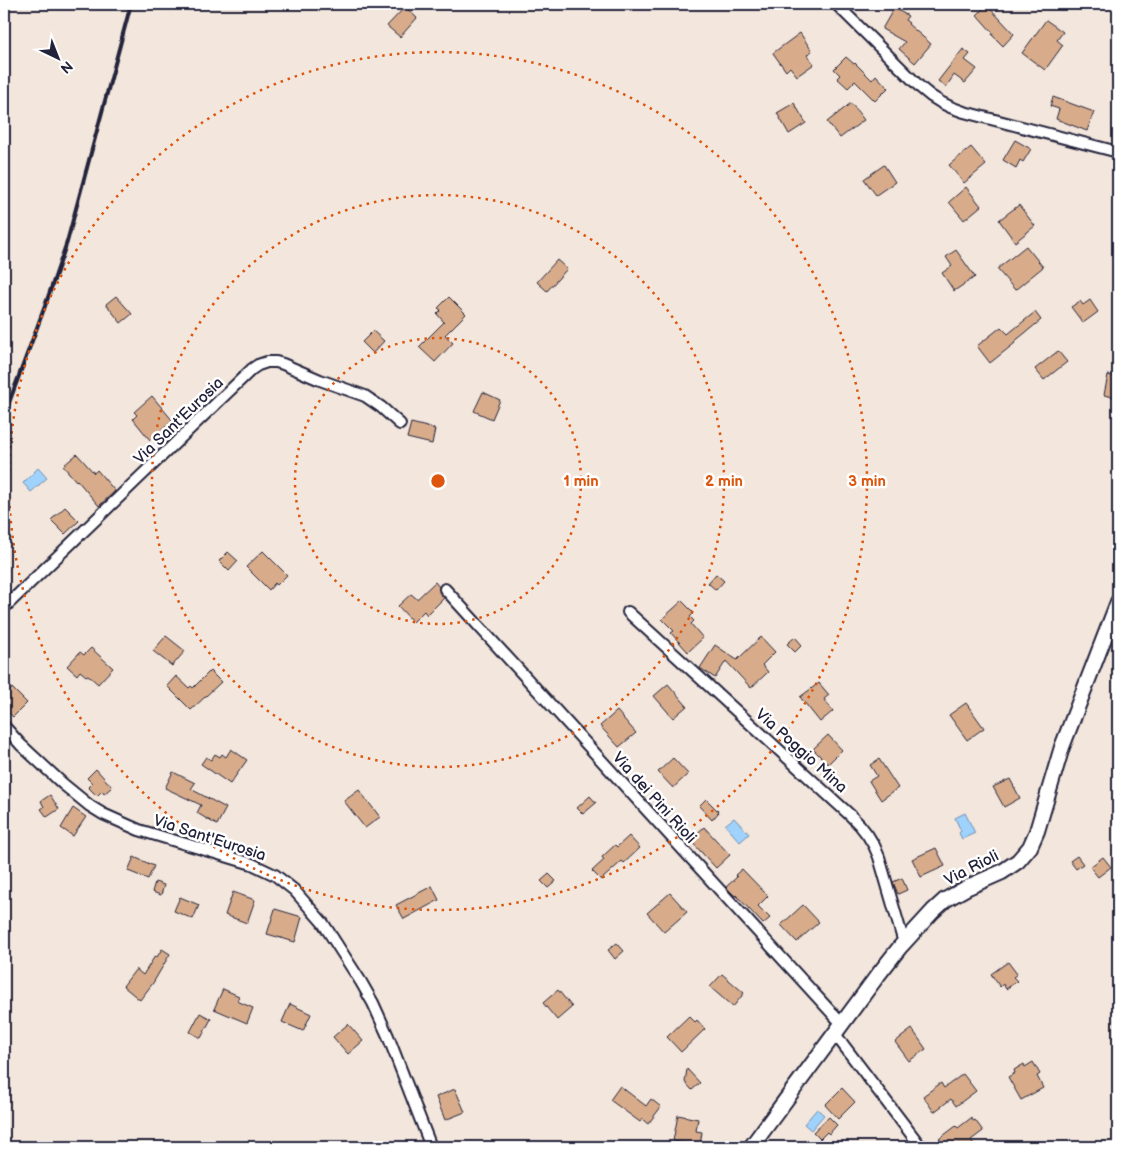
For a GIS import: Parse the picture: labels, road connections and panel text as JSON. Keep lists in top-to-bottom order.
{
  "streets": {
    "main road": ["Via Rioli"],
    "street": ["Via Sant'Eurosia", "Via Poggio Mina", "Via dei Pini Rioli"]
  },
  "crossings": [
    ["Via Poggio Mina", "Via Rioli"],
    ["Via dei Pini Rioli", "Via Rioli"]
  ],
  "north": "bottom right",
  "rings": ["1 min", "2 min", "3 min"]
}
